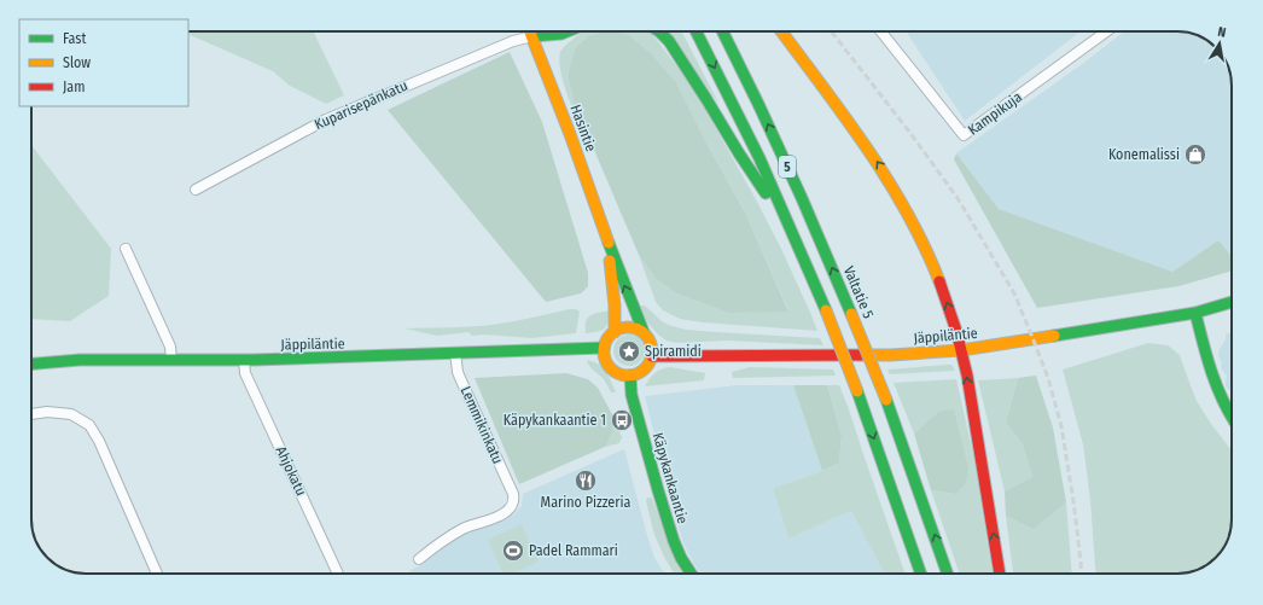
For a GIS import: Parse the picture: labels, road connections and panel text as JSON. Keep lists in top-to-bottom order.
{
  "streets": {
    "main road": [
      "Hasintie",
      "5",
      "Valtatie 5",
      "Jäppiläntie",
      "Käpykankaantie"
    ],
    "street": [
      "Kuparisepänkatu",
      "Kampikuja",
      "Lemmikinkatu",
      "Ahjokatu"
    ]
  },
  "crossings": [
    ["Kuparisepänkatu", "Hasintie"],
    ["Hasintie", "Jäppiläntie"],
    ["Hasintie", "Käpykankaantie"],
    ["Jäppiläntie", "Lemmikinkatu"],
    ["Jäppiläntie", "Ahjokatu"],
    ["Jäppiläntie", "Käpykankaantie"]
  ],
  "places": {
    "shop": ["Konemalissi"],
    "place": ["Spiramidi"],
    "bus stop": ["Käpykankaantie 1"],
    "restaurant": ["Marino Pizzeria"],
    "sports": ["Padel Rammari"]
  },
  "legend": ["Fast", "Slow", "Jam"],
  "north": "top"
}
